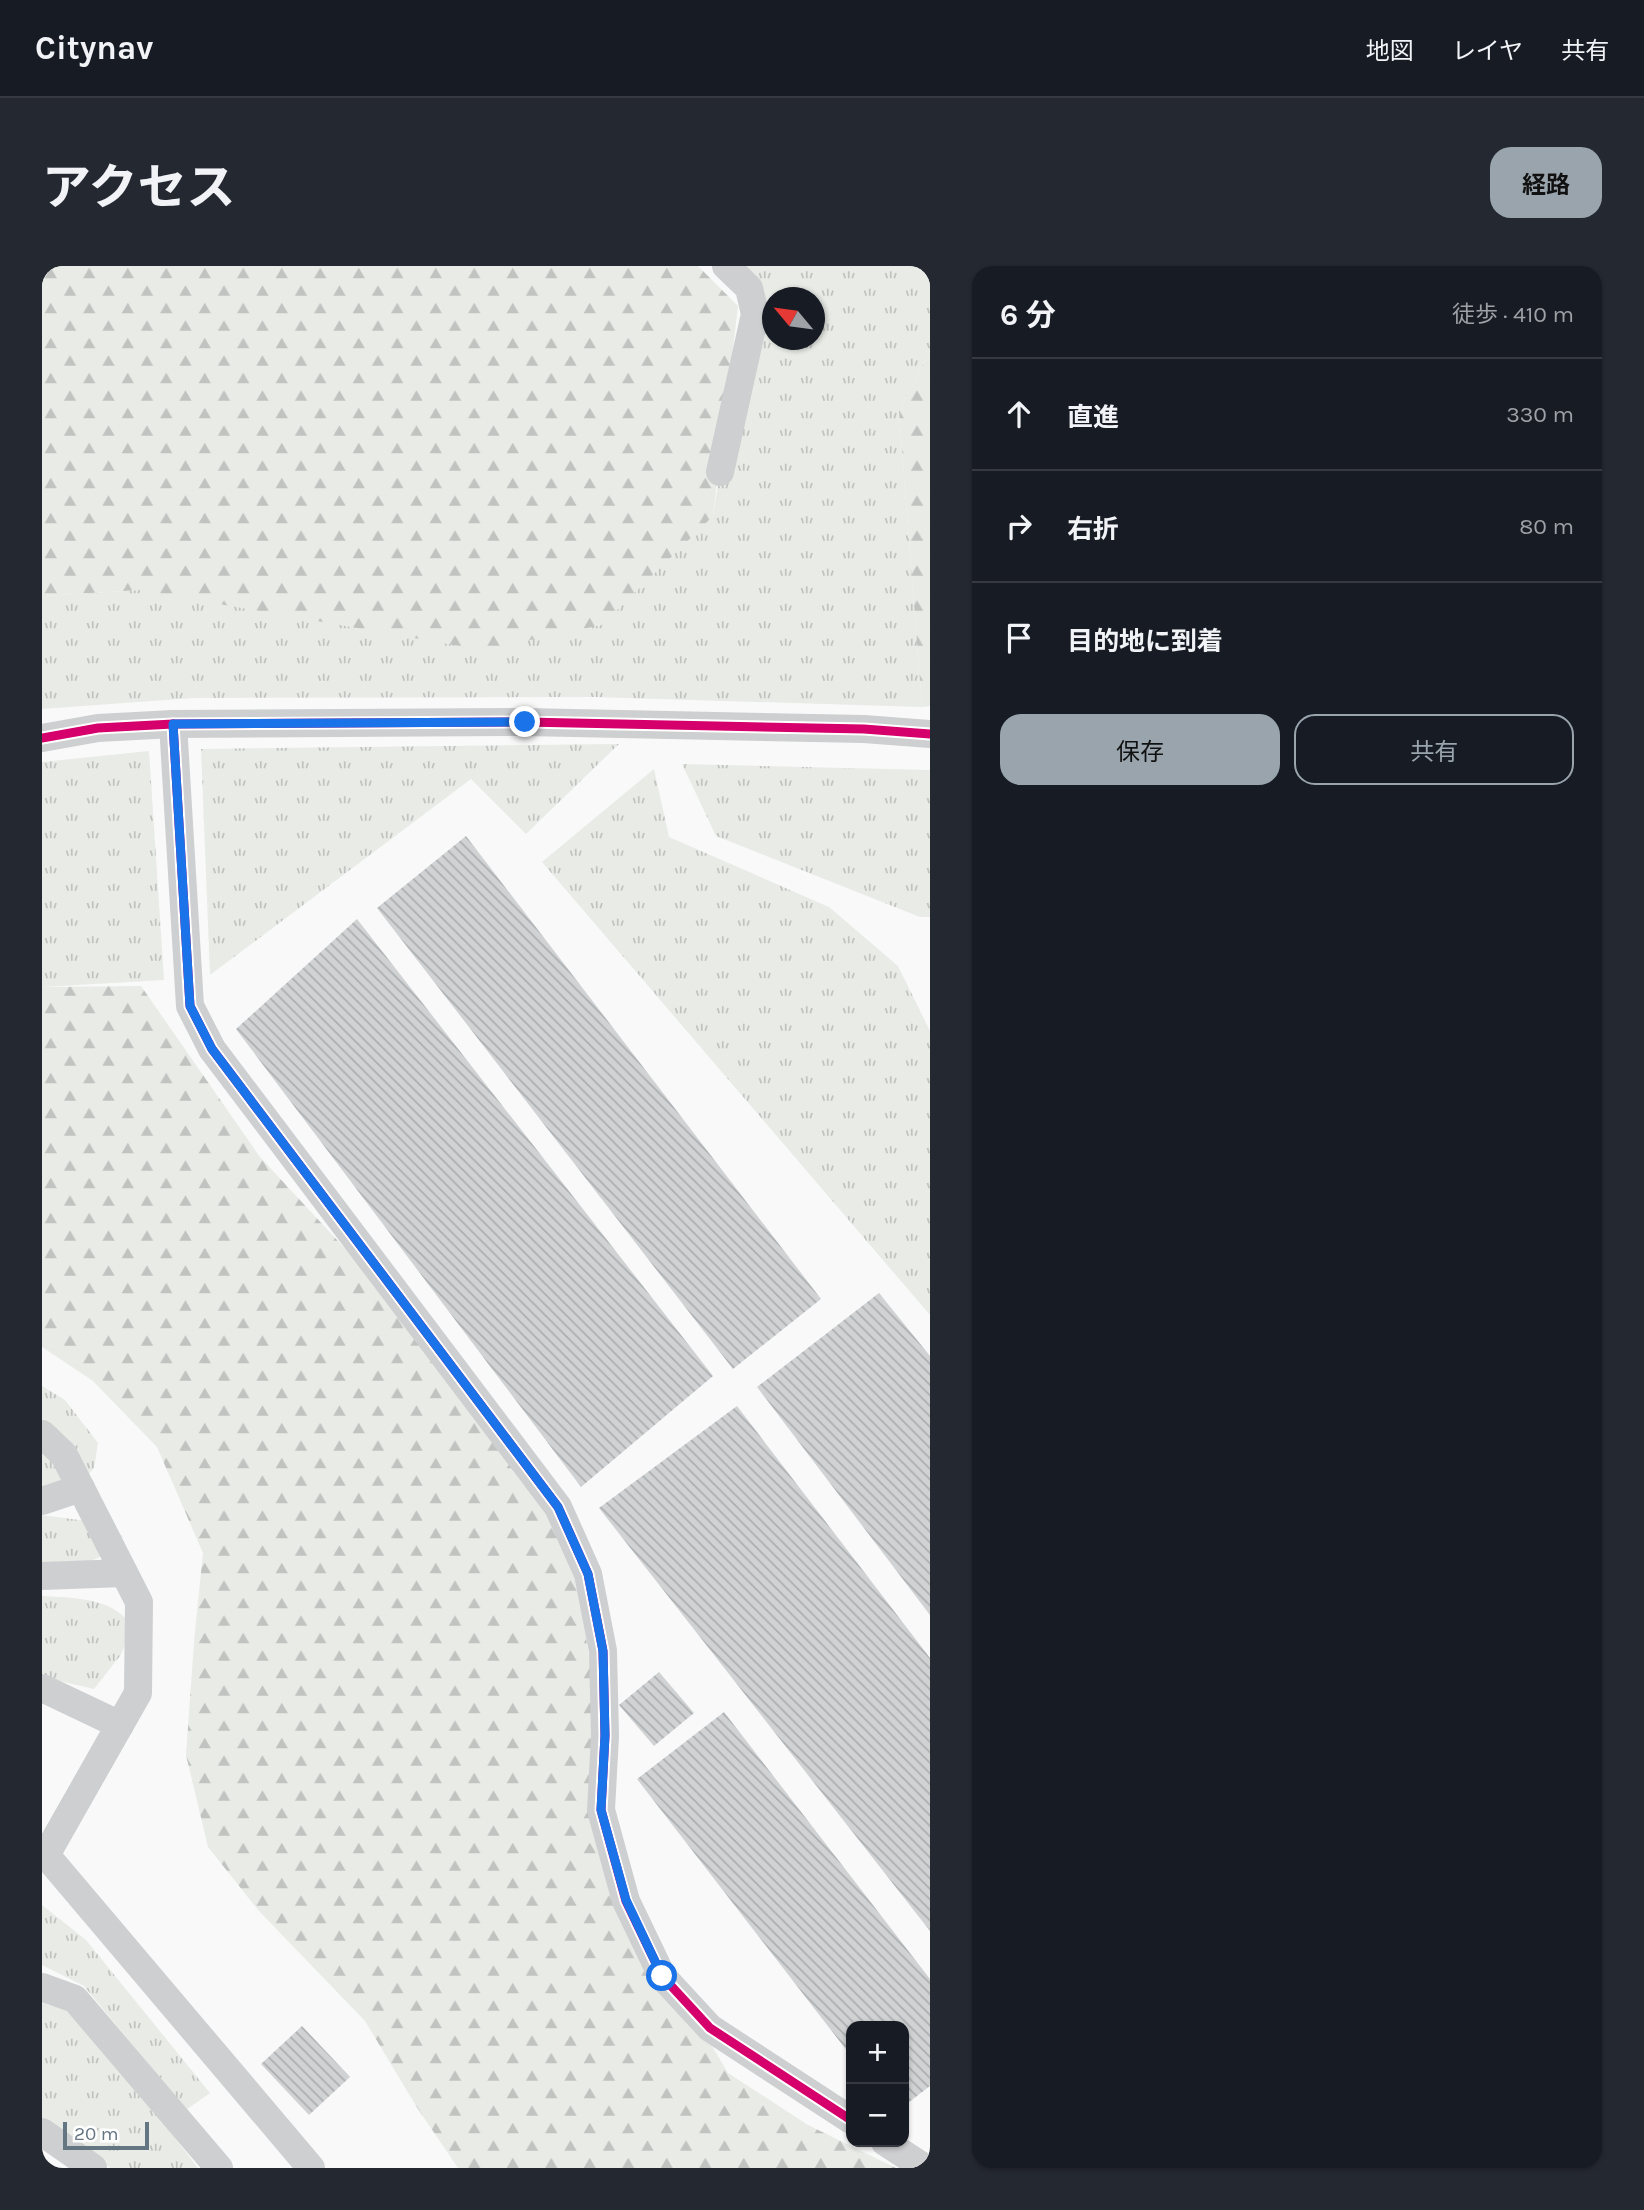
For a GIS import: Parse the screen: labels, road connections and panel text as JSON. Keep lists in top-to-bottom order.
{
  "scale_bar": "20 m",
  "north": "top left",
  "page": {
    "header": "Citynav",
    "nav": ["地図", "レイヤ", "共有"],
    "title": "アクセス",
    "buttons": [
      "経路",
      ["保存", "共有"]
    ],
    "heading": ["6 分", "徒歩 · 410 m"],
    "list": [
      ["直進", "330 m"],
      ["右折", "80 m"],
      "目的地に到着"
    ],
    "map_buttons": ["+", "−"],
    "scale": "20 m"
  }
}
